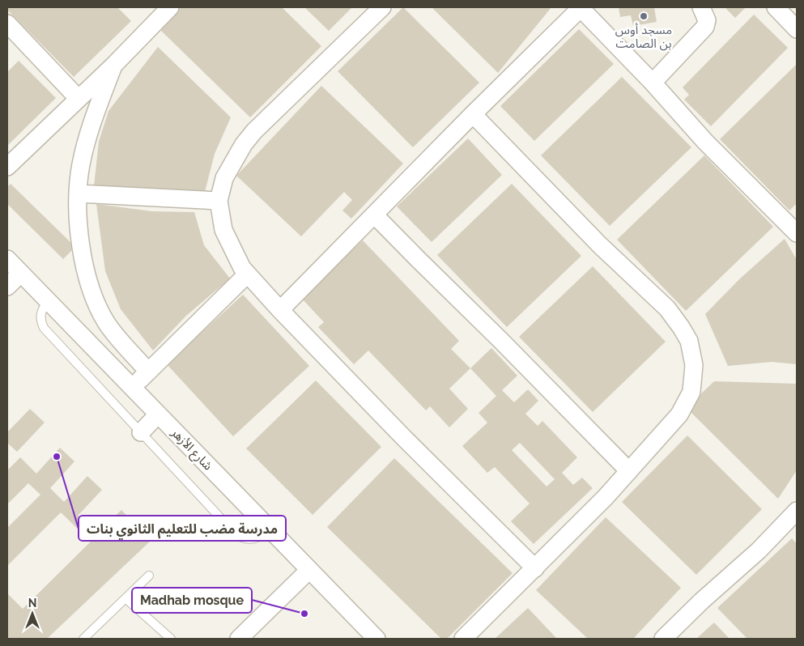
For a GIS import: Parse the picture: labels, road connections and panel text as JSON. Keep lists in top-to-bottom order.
{
  "streets": {
    "street": ["شارع الأزهر"]
  },
  "places": ["مسجد أوس بن الصامت", "مدرسة مضب للتعليم الثانوي بنات", "Madhab mosque"],
  "north": "top"
}
